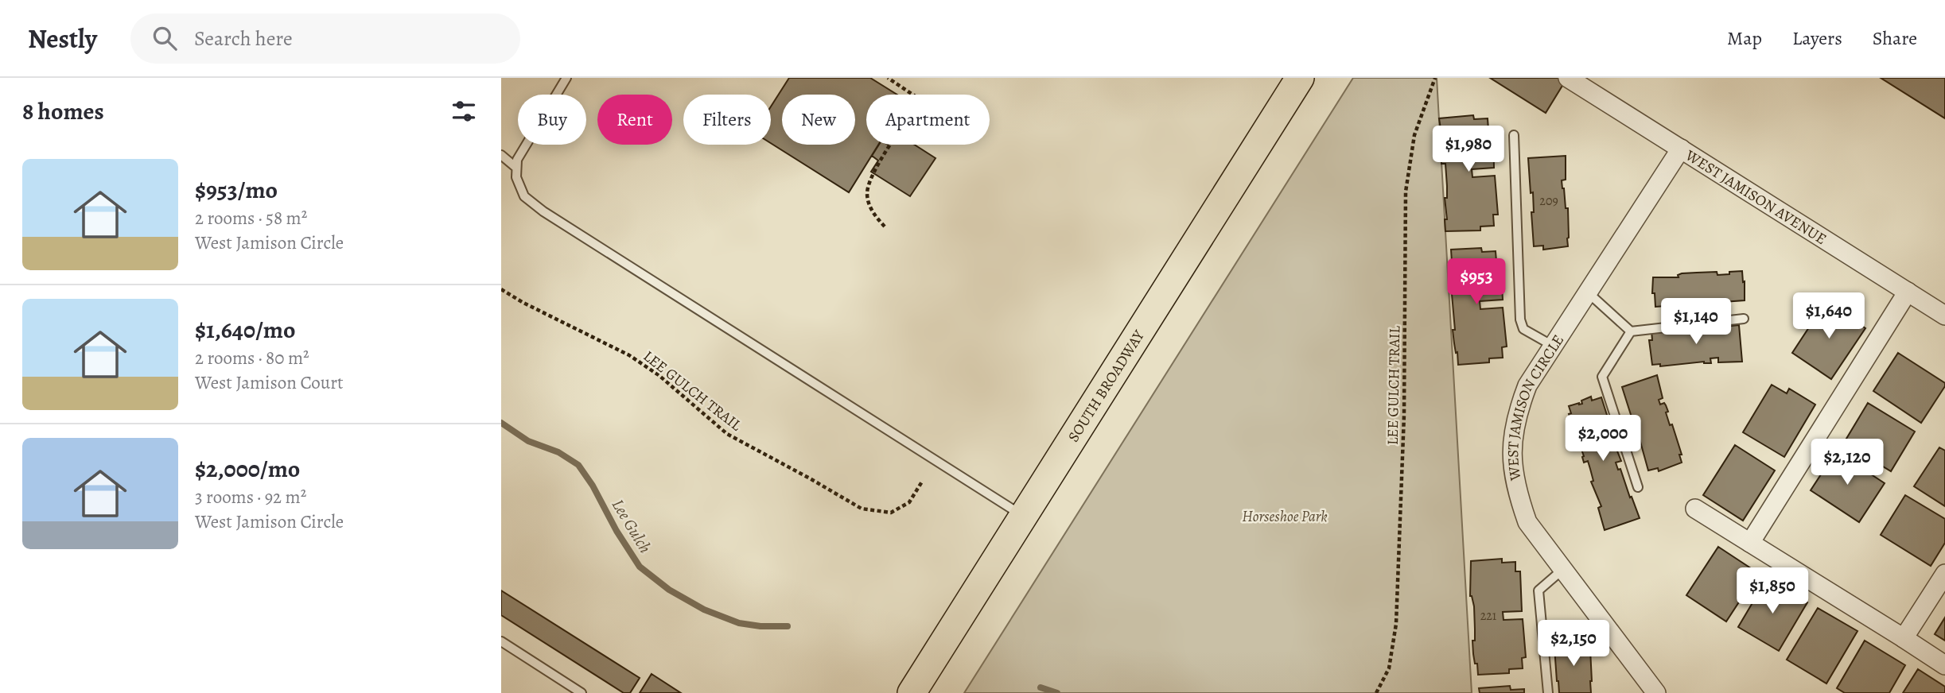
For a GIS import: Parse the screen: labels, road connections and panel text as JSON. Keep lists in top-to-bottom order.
{
  "streets": {
    "main road": ["SOUTH BROADWAY"],
    "street": ["WEST JAMISON AVENUE", "WEST JAMISON CIRCLE"],
    "path": ["LEE GULCH TRAIL"]
  },
  "crossings": [
    ["WEST JAMISON AVENUE", "WEST JAMISON CIRCLE"]
  ],
  "water": ["Lee Gulch"],
  "parks": ["Horseshoe Park"],
  "house_numbers": ["209", "221"],
  "page": {
    "header": "Nestly",
    "search": "Search here",
    "nav": ["Map", "Layers", "Share"],
    "heading": "8 homes",
    "chip": [
      "Buy",
      "Rent",
      "Filters",
      "New",
      "Apartment"
    ],
    "price": [
      "$1,980",
      "$953",
      "$1,640",
      "$1,140",
      "$2,000",
      "$2,120",
      "$1,850",
      "$2,150"
    ],
    "list": [
      {
        "name": "$953/mo",
        "note": "2 rooms · 58 m² · West Jamison Circle"
      },
      {
        "name": "$1,640/mo",
        "note": "2 rooms · 80 m² · West Jamison Court"
      },
      {
        "name": "$2,000/mo",
        "note": "3 rooms · 92 m² · West Jamison Circle"
      }
    ]
  }
}
